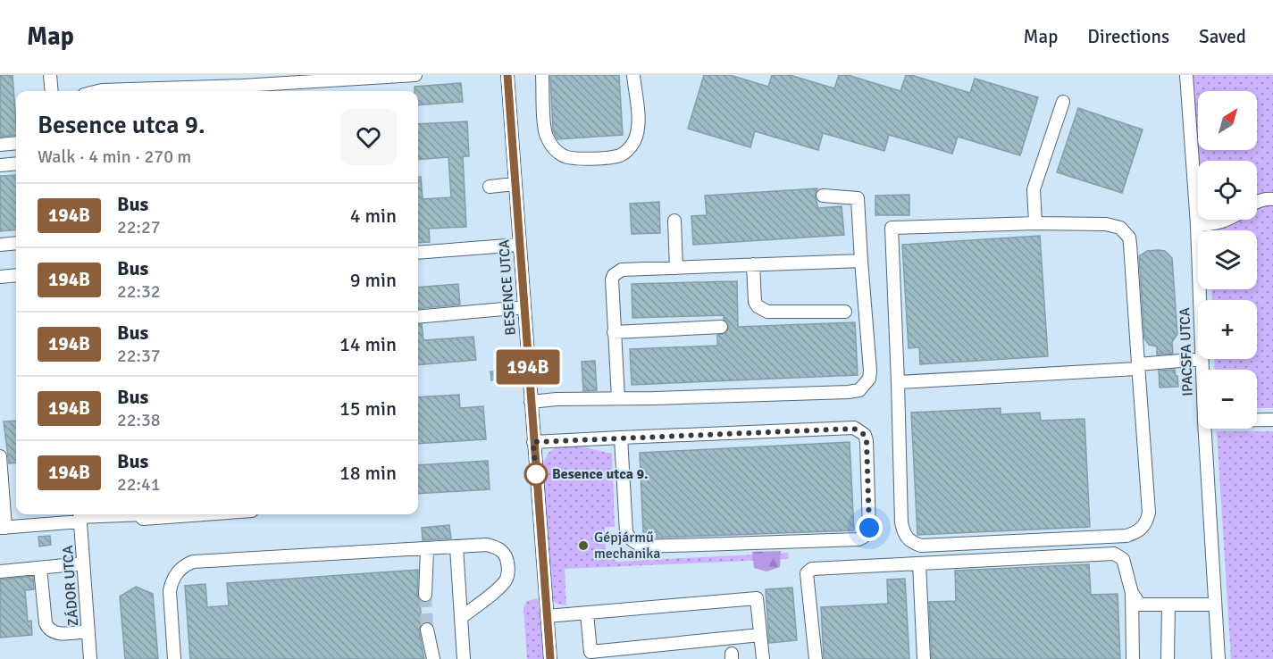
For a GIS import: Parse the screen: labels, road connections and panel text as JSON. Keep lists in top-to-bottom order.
{
  "streets": {
    "street": ["BESENCE UTCA", "IPACSFA UTCA", "ZÁDOR UTCA"]
  },
  "places": ["Besence utca 9.", "Gépjármű mechanika"],
  "lines": ["bus line 194B"],
  "north": "top right",
  "page": {
    "header": "Map",
    "nav": ["Map", "Directions", "Saved"],
    "on_map": "194B",
    "map_buttons": ["+", "−"],
    "heading": ["Besence utca 9.", "Walk · 4 min · 270 m"],
    "list": [
      {
        "mark": "194B",
        "name": "Bus",
        "note": "22:27",
        "value": "4 min"
      },
      {
        "mark": "194B",
        "name": "Bus",
        "note": "22:32",
        "value": "9 min"
      },
      {
        "mark": "194B",
        "name": "Bus",
        "note": "22:37",
        "value": "14 min"
      },
      {
        "mark": "194B",
        "name": "Bus",
        "note": "22:38",
        "value": "15 min"
      },
      {
        "mark": "194B",
        "name": "Bus",
        "note": "22:41",
        "value": "18 min"
      }
    ]
  }
}
